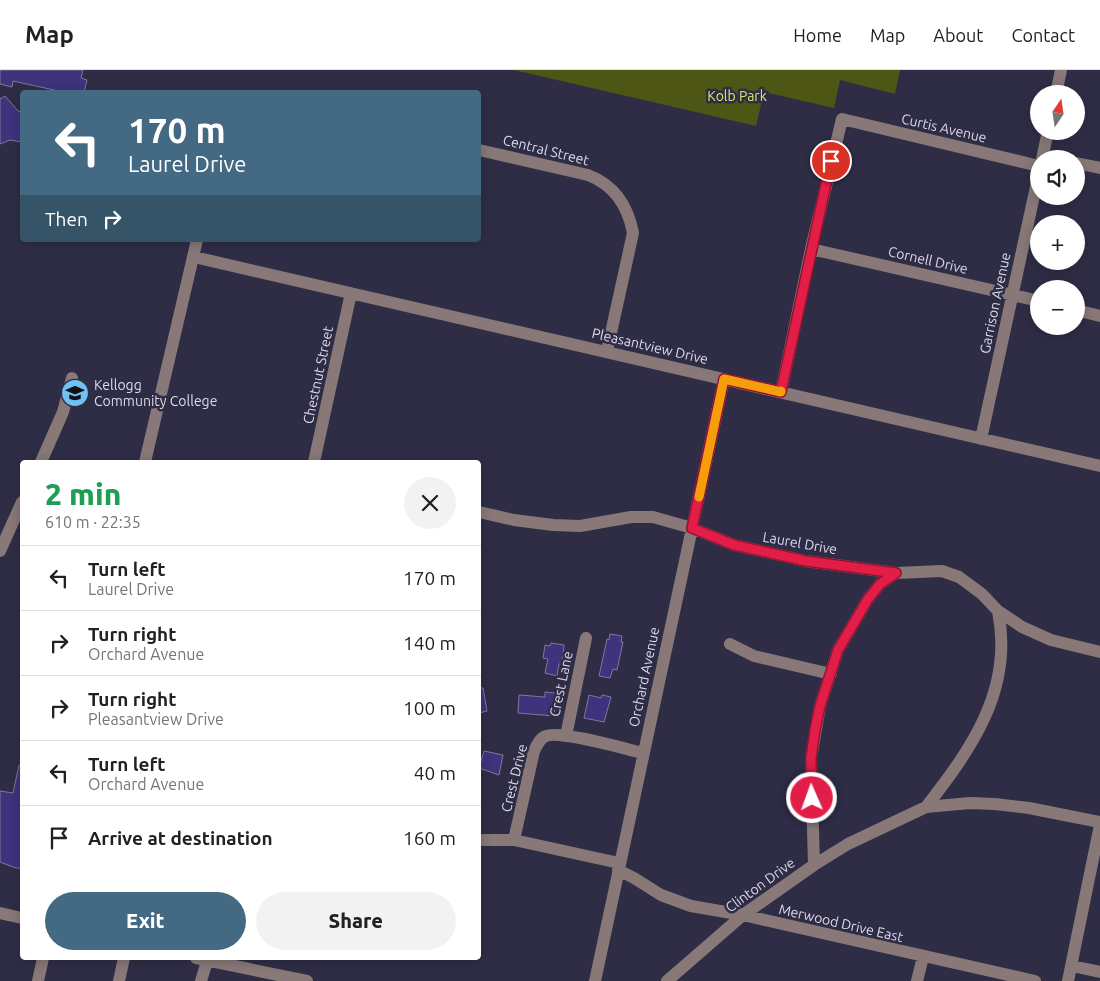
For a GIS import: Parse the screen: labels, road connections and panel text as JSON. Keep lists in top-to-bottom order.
{
  "streets": {
    "street": [
      "Curtis Avenue",
      "Central Street",
      "Cornell Drive",
      "Garrison Avenue",
      "Pleasantview Drive",
      "Chestnut Street",
      "Laurel Drive",
      "Orchard Avenue",
      "Crest Lane",
      "Crest Drive",
      "Clinton Drive",
      "Merwood Drive East"
    ]
  },
  "crossings": [
    ["Curtis Avenue", "Cornell Drive"],
    ["Central Street", "Pleasantview Drive"],
    ["Cornell Drive", "Garrison Avenue"],
    ["Garrison Avenue", "Pleasantview Drive"],
    ["Pleasantview Drive", "Chestnut Street"],
    ["Pleasantview Drive", "Orchard Avenue"],
    ["Laurel Drive", "Orchard Avenue"],
    ["Laurel Drive", "Clinton Drive"],
    ["Orchard Avenue", "Crest Drive"],
    ["Orchard Avenue", "Merwood Drive East"],
    ["Crest Lane", "Crest Drive"],
    ["Crest Drive", "Merwood Drive East"],
    ["Clinton Drive", "Merwood Drive East"]
  ],
  "parks": ["Kolb Park"],
  "places": {
    "school or university": ["Kellogg Community College"]
  },
  "north": "top",
  "page": {
    "header": "Map",
    "nav": [
      "Home",
      "Map",
      "About",
      "Contact"
    ],
    "map_buttons": ["+", "−"],
    "turn": ["170 m", "Laurel Drive"],
    "then": "Then",
    "heading": ["2 min", "610 m · 22:35"],
    "list": [
      {
        "name": "Turn left",
        "note": "Laurel Drive",
        "value": "170 m"
      },
      {
        "name": "Turn right",
        "note": "Orchard Avenue",
        "value": "140 m"
      },
      {
        "name": "Turn right",
        "note": "Pleasantview Drive",
        "value": "100 m"
      },
      {
        "name": "Turn left",
        "note": "Orchard Avenue",
        "value": "40 m"
      },
      {
        "name": "Arrive at destination",
        "value": "160 m"
      }
    ],
    "buttons": ["Exit", "Share"]
  }
}
